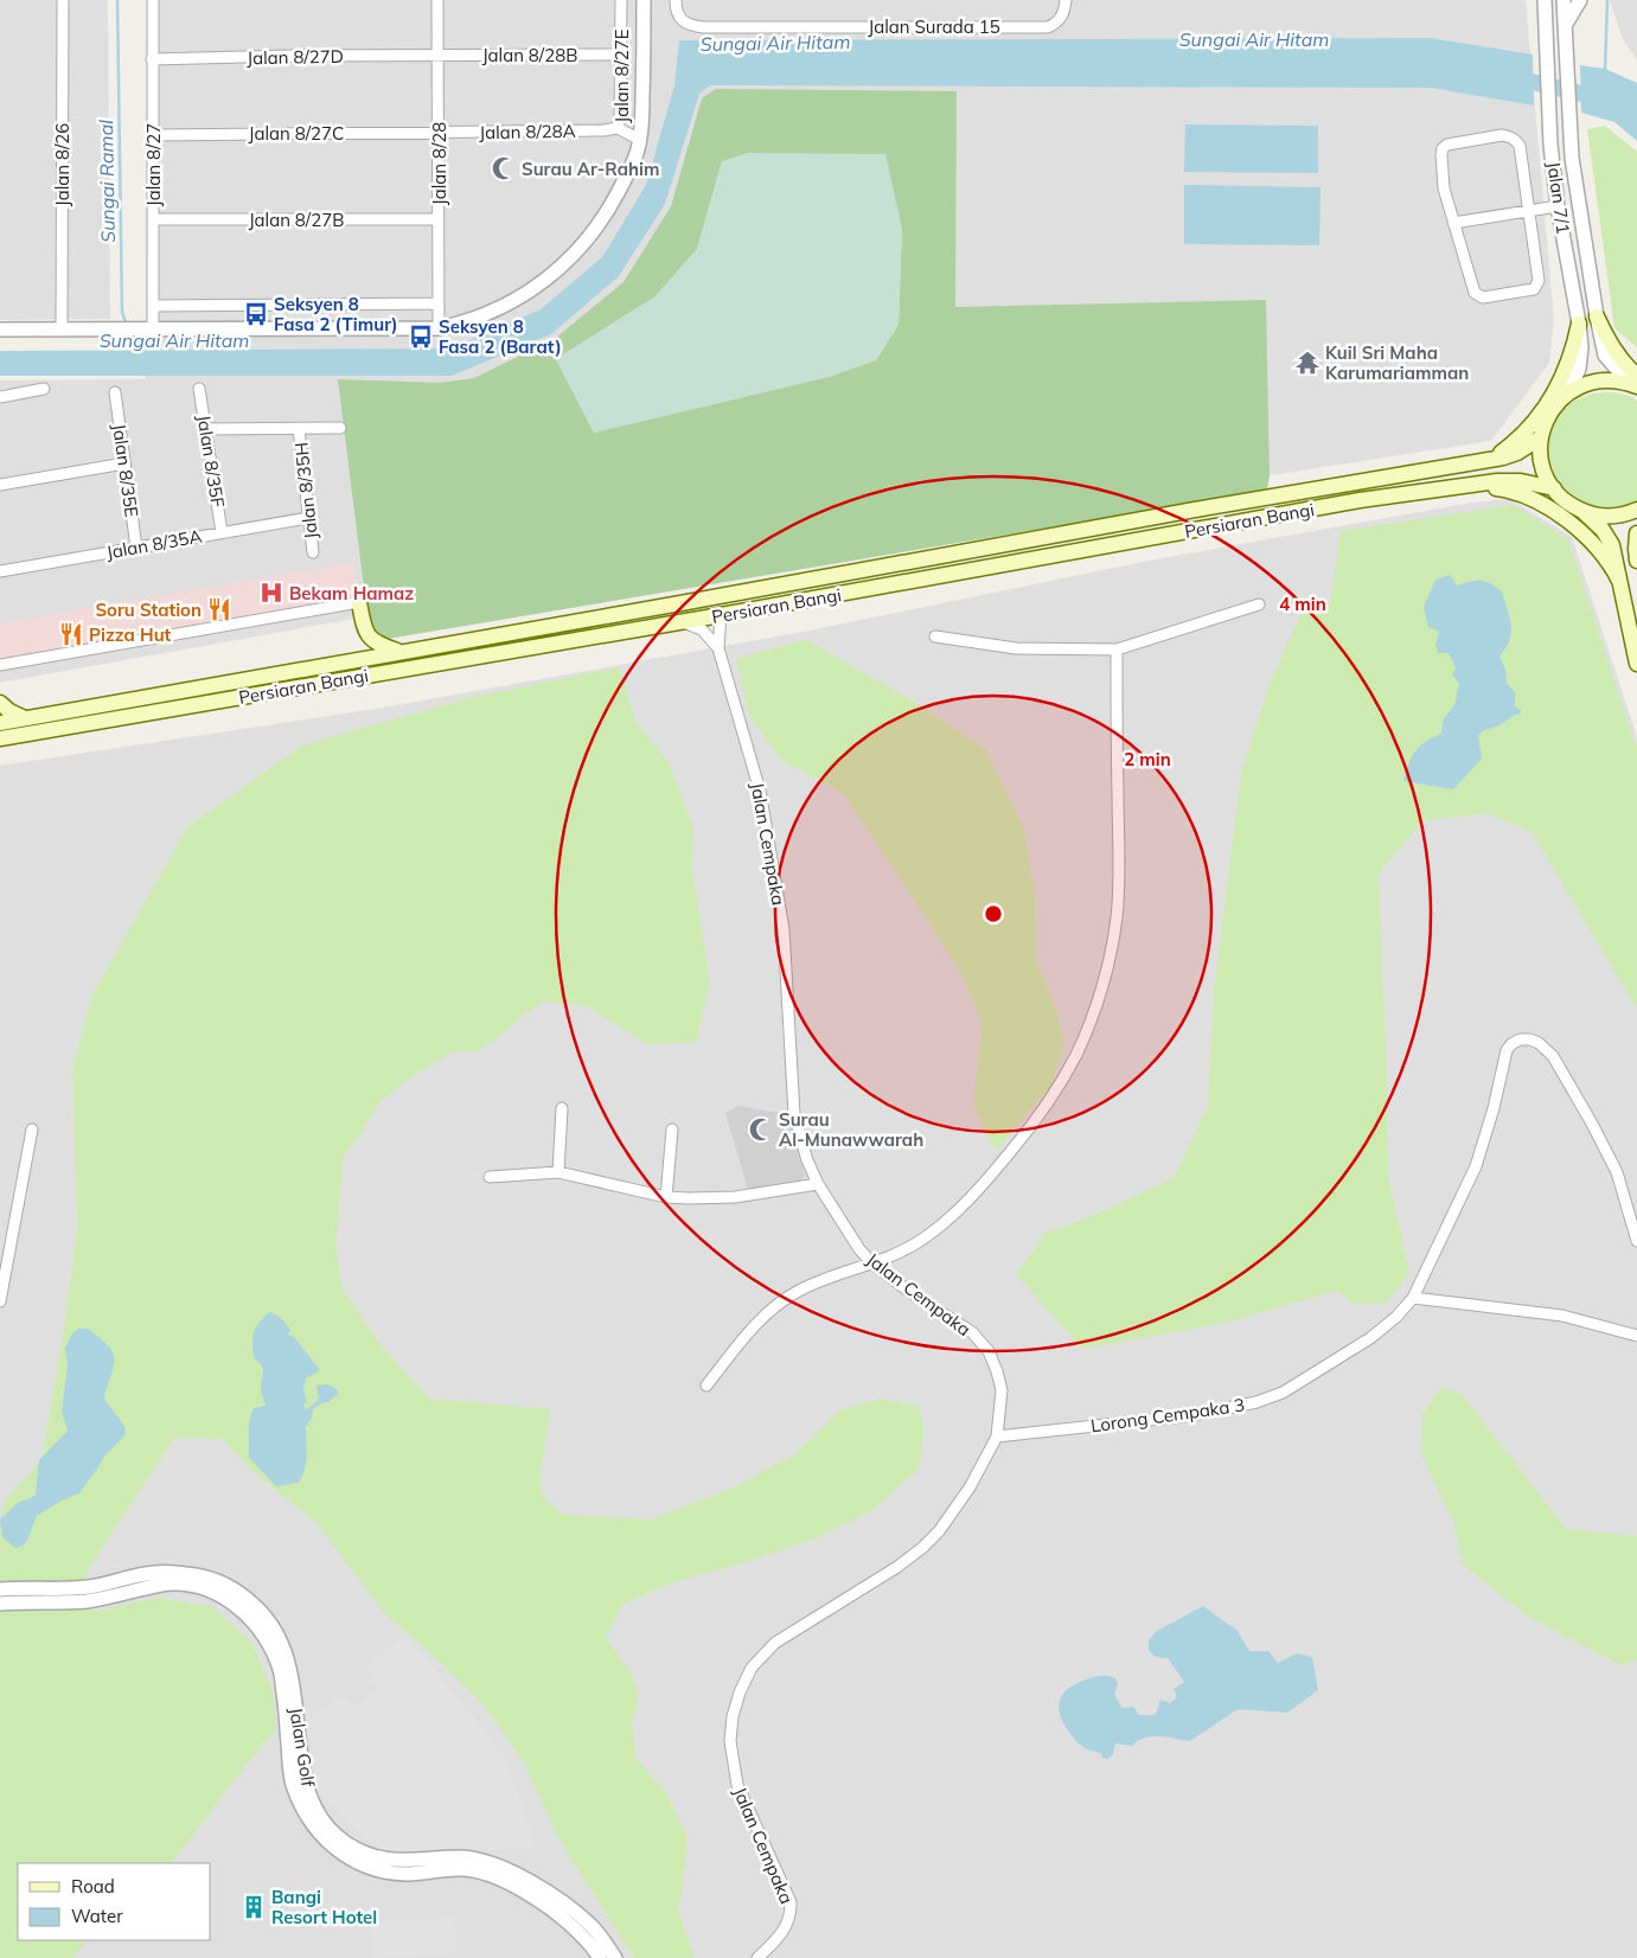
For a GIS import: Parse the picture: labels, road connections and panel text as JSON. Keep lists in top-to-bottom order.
{
  "streets": {
    "main road": ["Persiaran Bangi"],
    "street": [
      "Jalan Surada 15",
      "Jalan 8/28B",
      "Jalan 8/27D",
      "Jalan 8/27E",
      "Jalan 8/28A",
      "Jalan 8/27C",
      "Jalan 8/28",
      "Jalan 8/26",
      "Jalan 8/27",
      "Jalan 7/1",
      "Jalan 8/27B",
      "Jalan 8/35F",
      "Jalan 8/35E",
      "Jalan 8/35H",
      "Jalan 8/35A",
      "Jalan Cempaka",
      "Lorong Cempaka 3",
      "Jalan Golf"
    ]
  },
  "crossings": [
    ["Jalan 8/28B", "Jalan 8/27D"],
    ["Jalan 8/28B", "Jalan 8/27E"],
    ["Jalan 8/28B", "Jalan 8/28"],
    ["Jalan 8/27D", "Jalan 8/28"],
    ["Jalan 8/27D", "Jalan 8/27"],
    ["Jalan 8/27E", "Jalan 8/28A"],
    ["Jalan 8/28A", "Jalan 8/27C"],
    ["Jalan 8/28A", "Jalan 8/28"],
    ["Jalan 8/27C", "Jalan 8/28"],
    ["Jalan 8/27C", "Jalan 8/27"],
    ["Jalan 8/28", "Jalan 8/27B"],
    ["Jalan 8/27", "Jalan 8/27B"],
    ["Jalan 8/35F", "Jalan 8/35A"],
    ["Jalan 8/35E", "Jalan 8/35A"],
    ["Jalan 8/35H", "Jalan 8/35A"],
    ["Persiaran Bangi", "Jalan Cempaka"],
    ["Jalan Cempaka", "Lorong Cempaka 3"]
  ],
  "water": ["Sungai Air Hitam", "Sungai Ramal"],
  "places": {
    "mosque": ["Surau Ar-Rahim", "Surau Al-Munawwarah"],
    "bus stop": ["Seksyen 8 Fasa 2 (Timur)", "Seksyen 8 Fasa 2 (Barat)"],
    "temple": ["Kuil Sri Maha Karumariamman"],
    "hospital": ["Bekam Hamaz"],
    "restaurant": ["Soru Station", "Pizza Hut"],
    "building": ["Bangi Resort Hotel"]
  },
  "legend": ["Road", "Water"],
  "rings": ["4 min", "2 min"]
}
